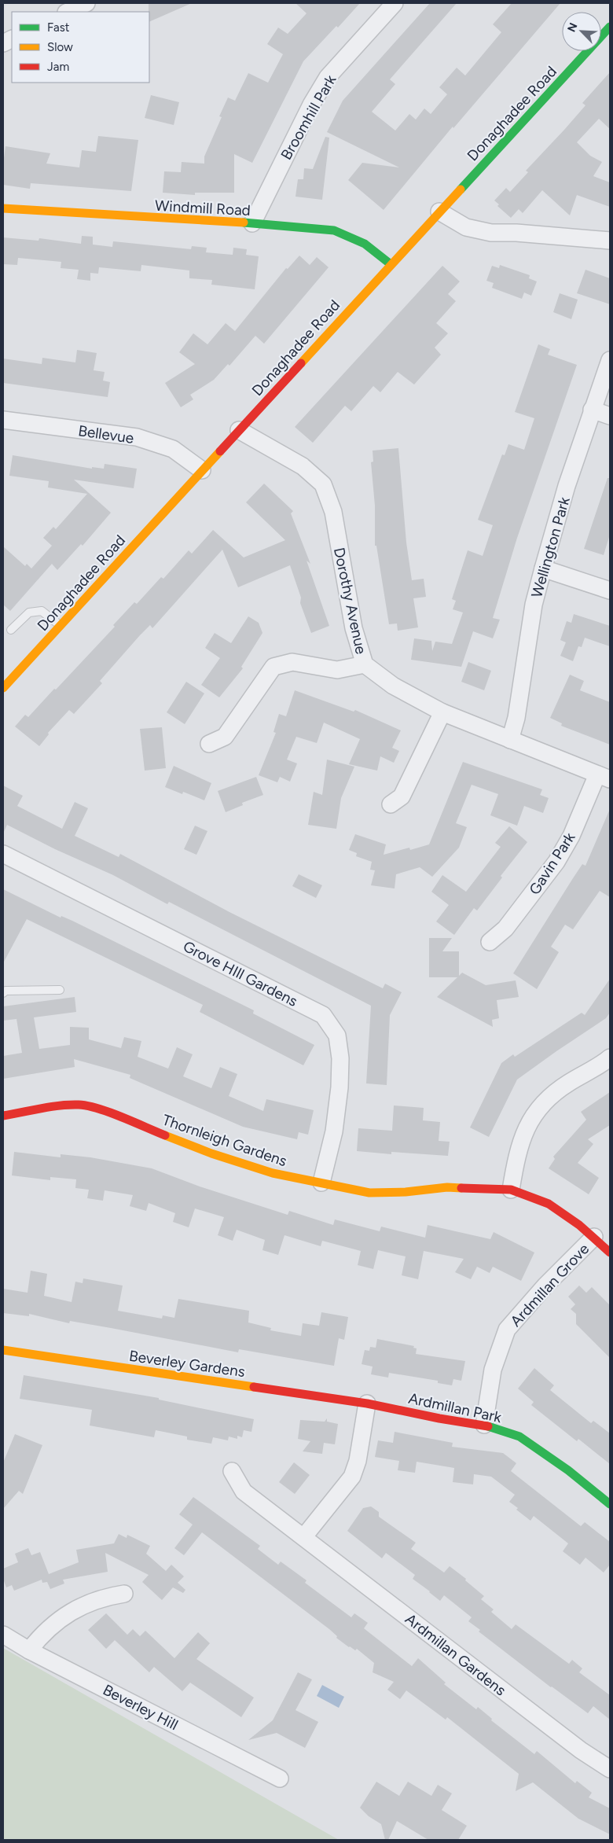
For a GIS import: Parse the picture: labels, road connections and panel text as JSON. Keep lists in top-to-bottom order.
{
  "streets": {
    "street": [
      "Donaghadee Road",
      "Broomhill Park",
      "Windmill Road",
      "Bellevue",
      "Wellington Park",
      "Dorothy Avenue",
      "Gavin Park",
      "Grove HIll Gardens",
      "Thornleigh Gardens",
      "Ardmillan Grove",
      "Beverley Gardens",
      "Ardmillan Park",
      "Ardmillan Gardens",
      "Beverley Hill"
    ]
  },
  "crossings": [
    ["Donaghadee Road", "Windmill Road"],
    ["Donaghadee Road", "Bellevue"],
    ["Donaghadee Road", "Dorothy Avenue"],
    ["Broomhill Park", "Windmill Road"],
    ["Wellington Park", "Dorothy Avenue"],
    ["Dorothy Avenue", "Gavin Park"],
    ["Grove HIll Gardens", "Thornleigh Gardens"],
    ["Thornleigh Gardens", "Ardmillan Grove"],
    ["Ardmillan Grove", "Ardmillan Park"],
    ["Beverley Gardens", "Ardmillan Park"]
  ],
  "legend": ["Fast", "Slow", "Jam"],
  "north": "top left"
}
